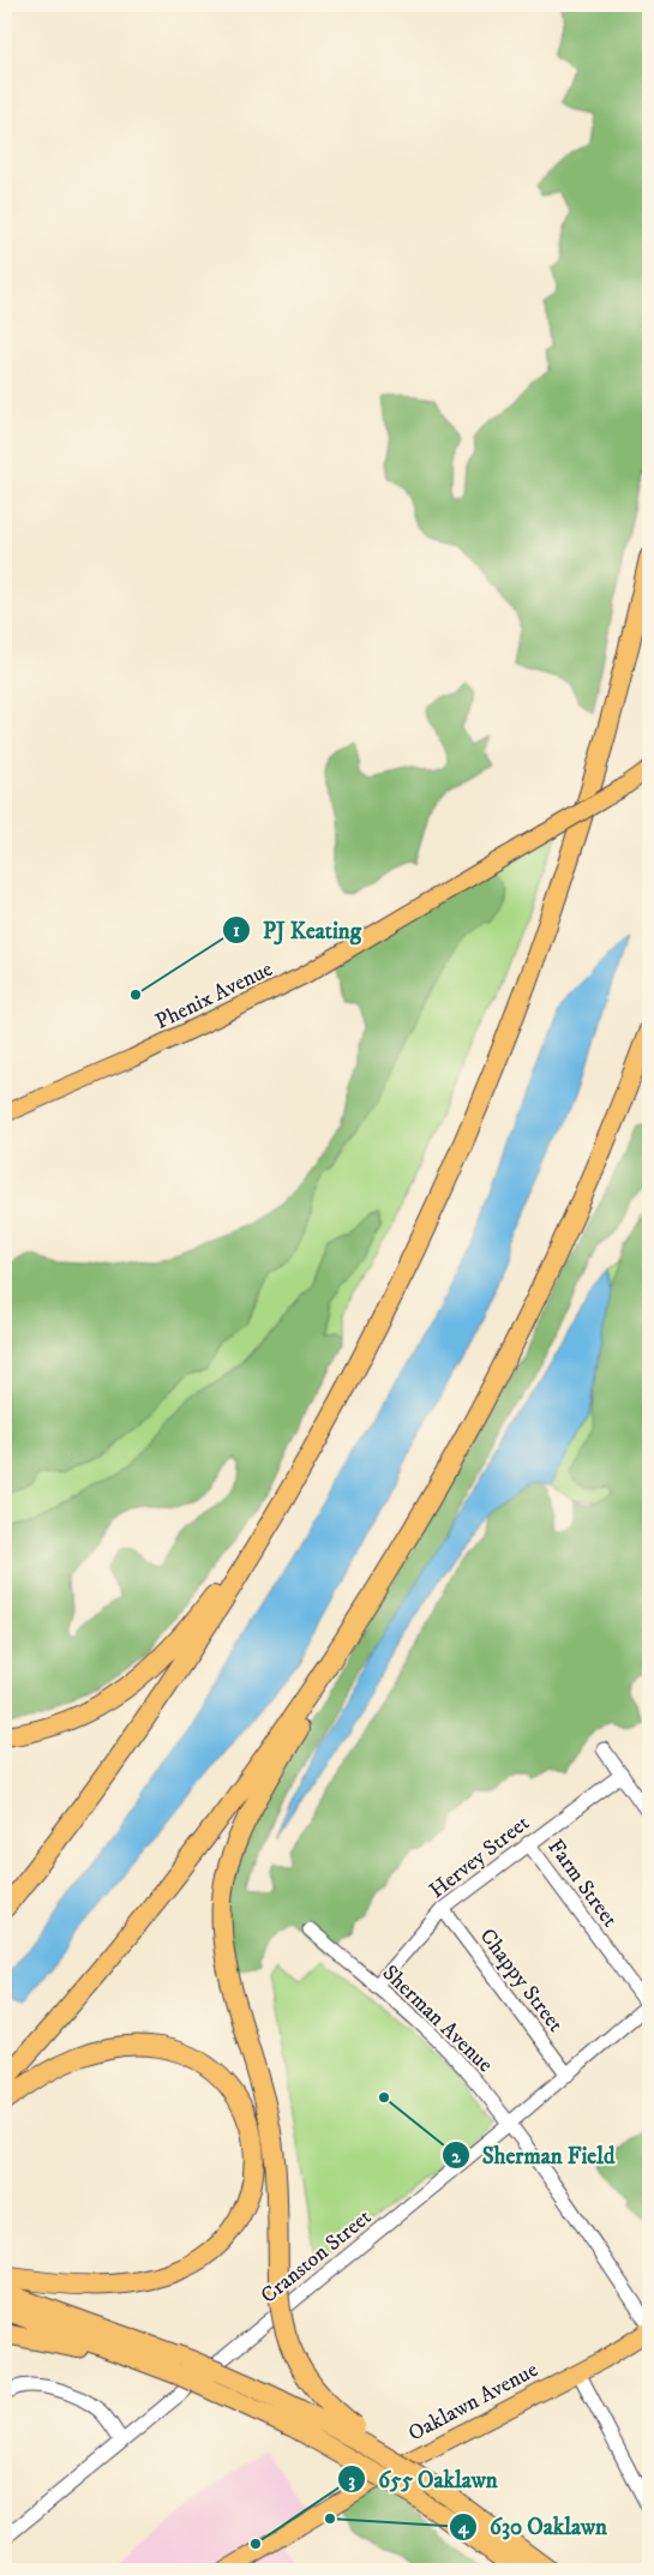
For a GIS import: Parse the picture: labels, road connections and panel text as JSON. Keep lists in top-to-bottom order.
{
  "streets": {
    "main road": ["Phenix Avenue", "Oaklawn Avenue"],
    "street": [
      "Hervey Street",
      "Farm Street",
      "Chappy Street",
      "Sherman Avenue",
      "Cranston Street"
    ]
  },
  "crossings": [
    ["Hervey Street", "Farm Street"],
    ["Hervey Street", "Chappy Street"],
    ["Hervey Street", "Sherman Avenue"],
    ["Farm Street", "Cranston Street"],
    ["Chappy Street", "Cranston Street"],
    ["Sherman Avenue", "Cranston Street"]
  ],
  "places": [
    "PJ Keating",
    "Sherman Field",
    "630 Oaklawn",
    "655 Oaklawn"
  ]
}
